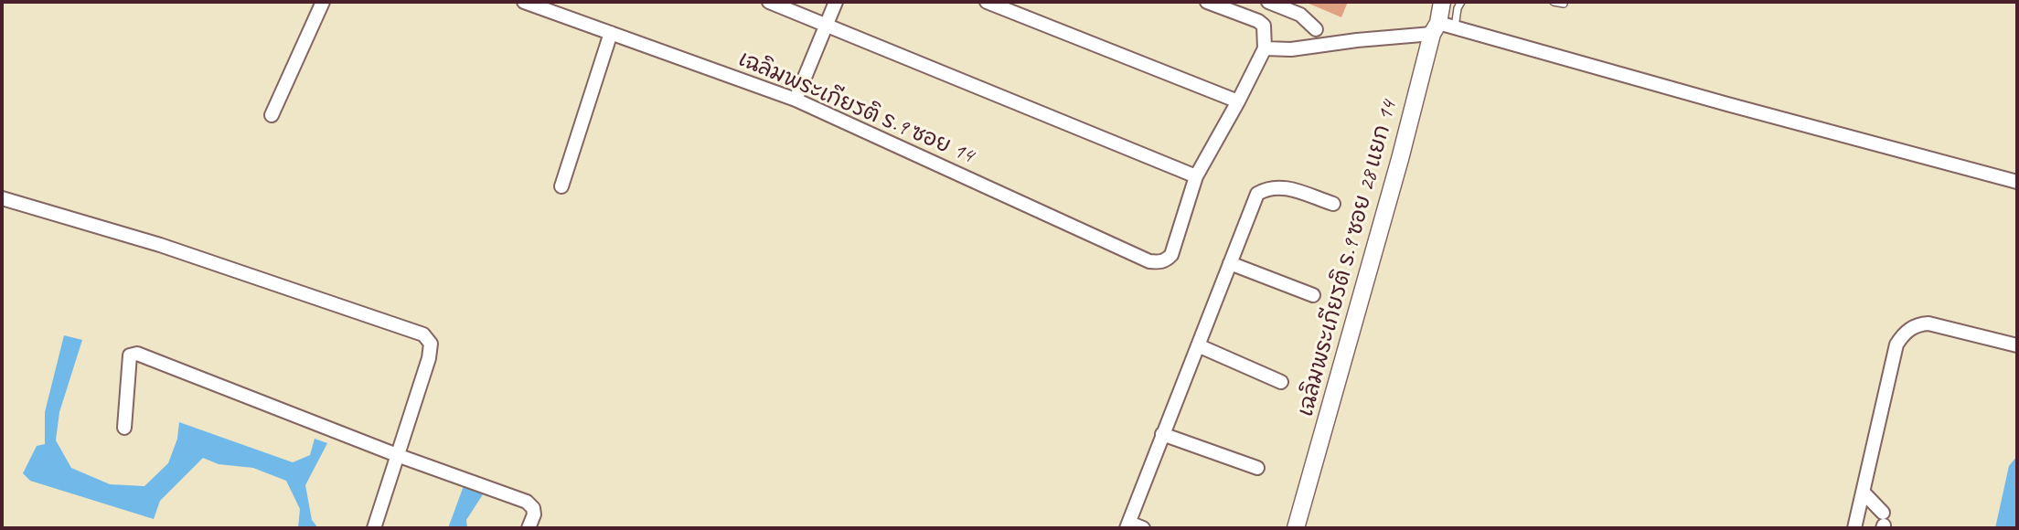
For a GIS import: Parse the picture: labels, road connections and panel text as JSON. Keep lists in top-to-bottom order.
{
  "streets": {
    "street": ["เฉลิมพระเกียรติ ร.9 ซอย 14", "เฉลิมพระเกียรติ ร.9 ซอย 28 แยก 14"]
  }
}
